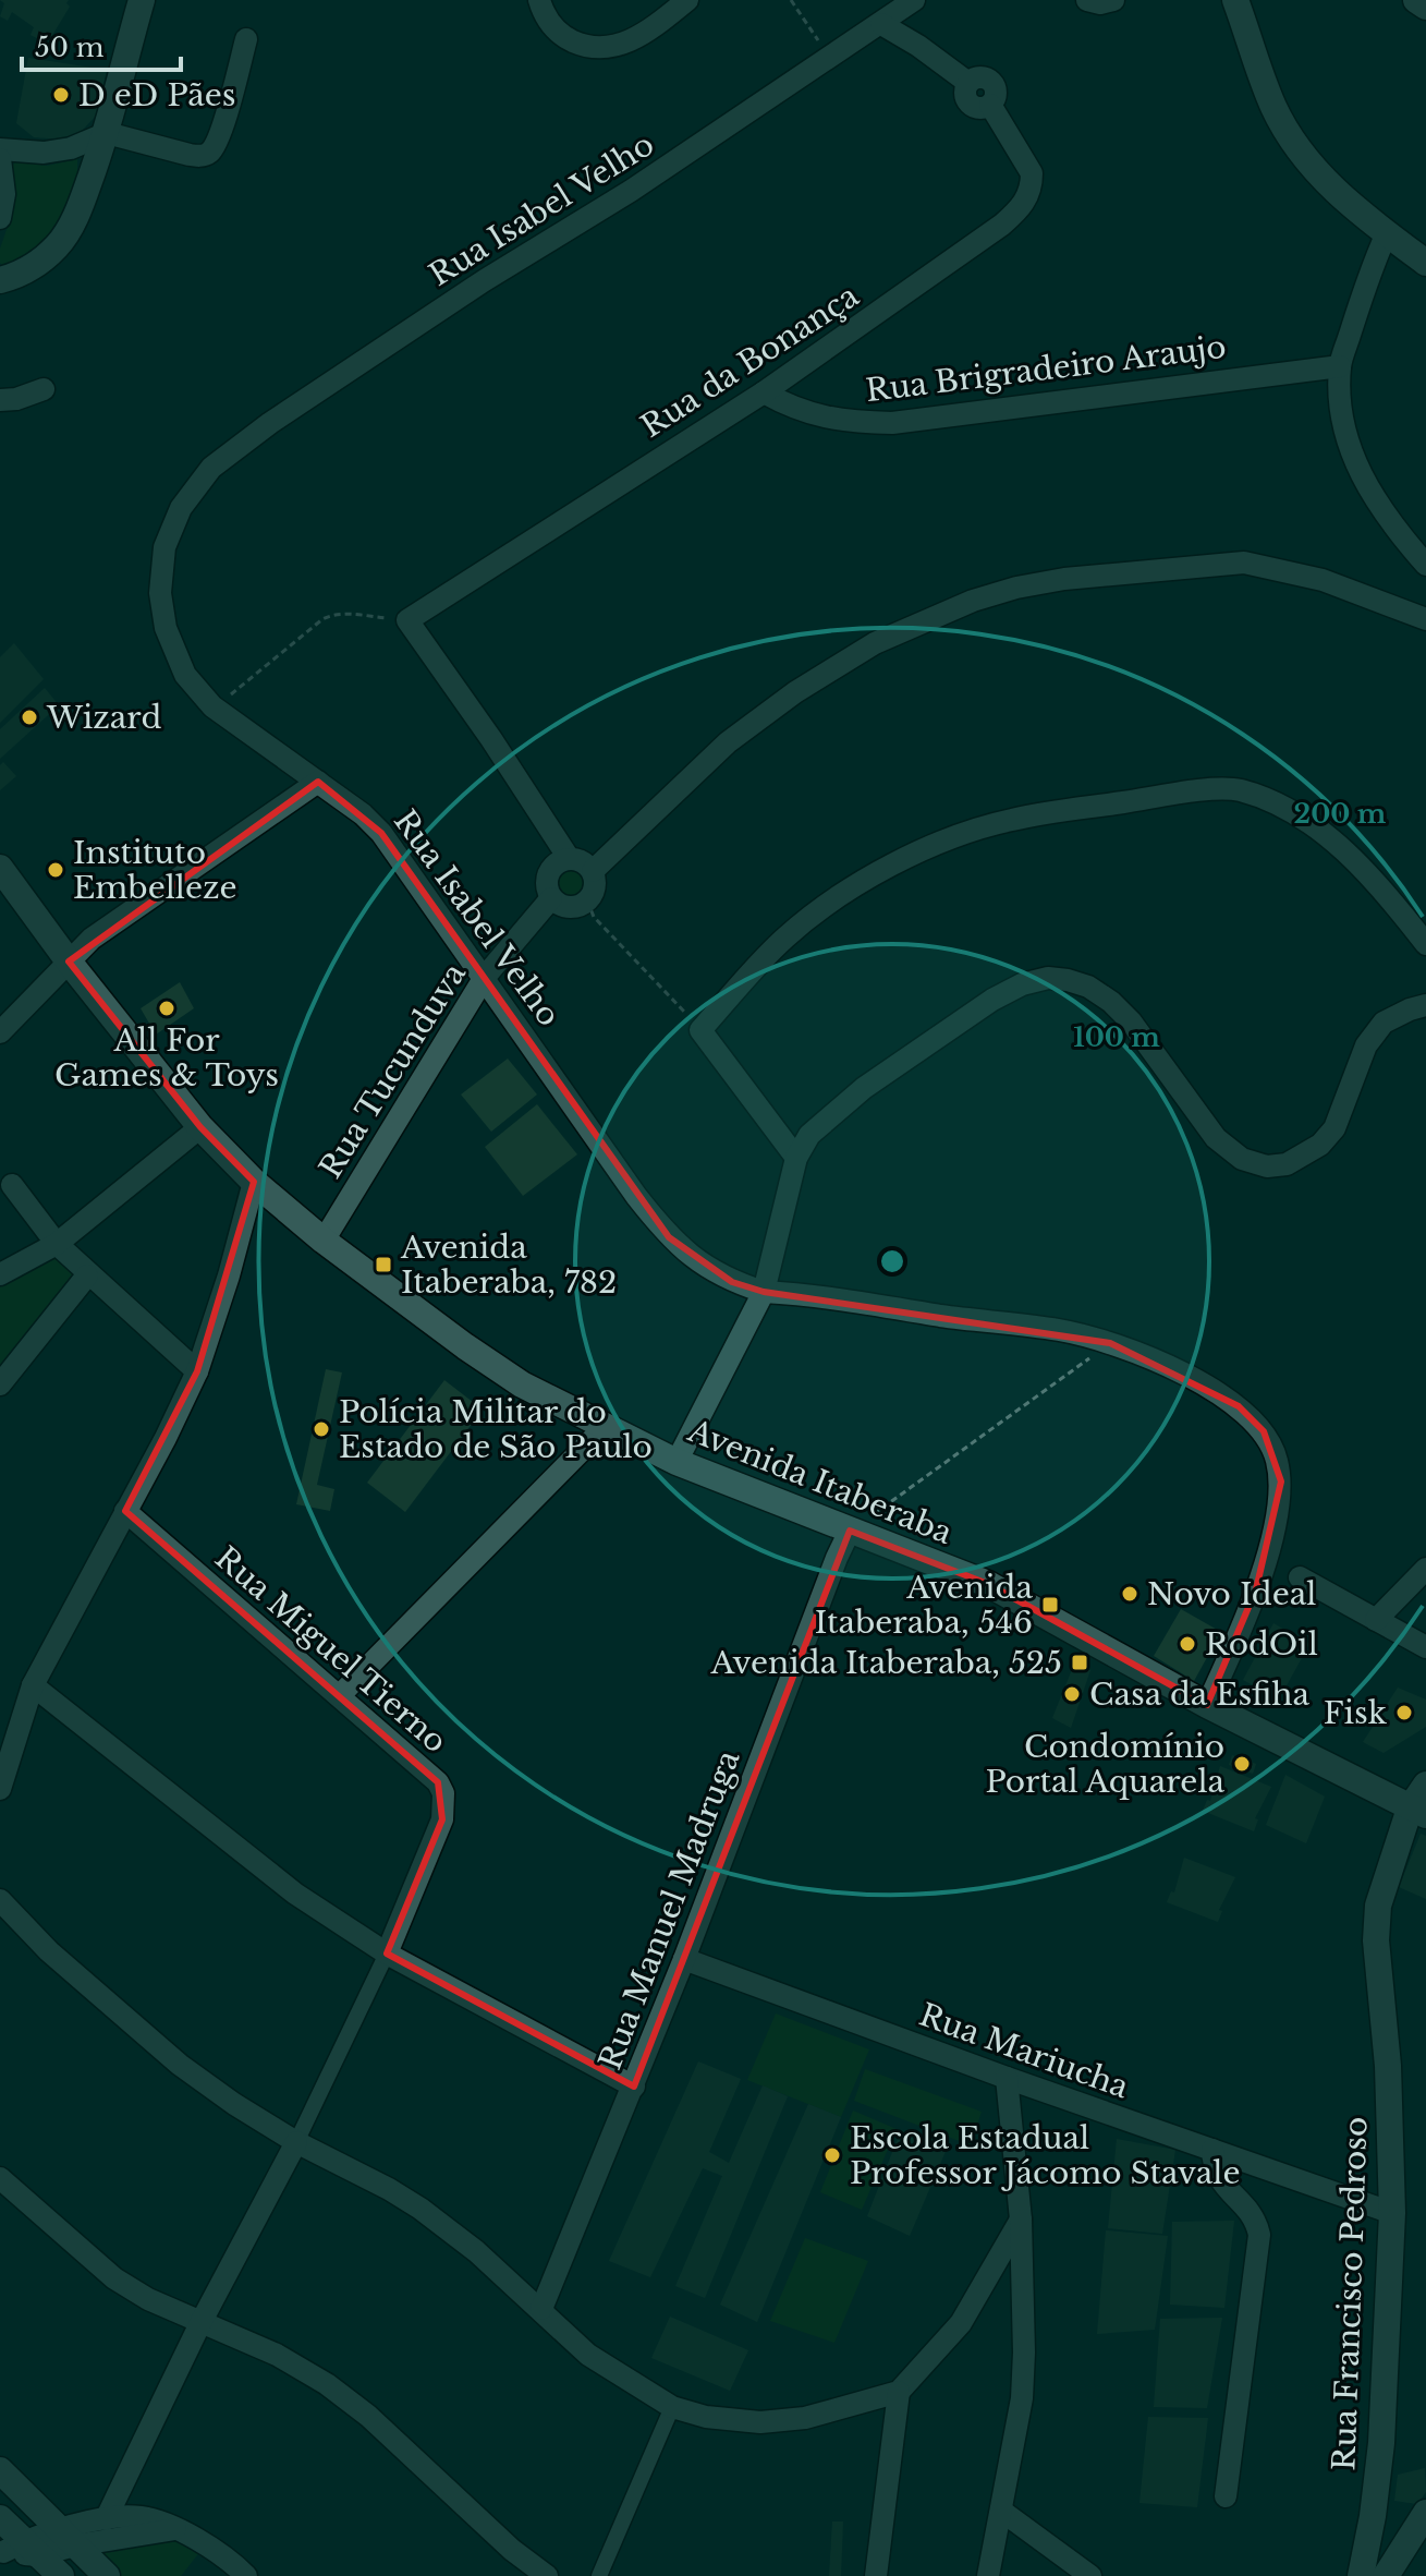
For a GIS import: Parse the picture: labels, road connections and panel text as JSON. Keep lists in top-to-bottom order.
{
  "streets": {
    "main road": ["Avenida Itaberaba", "Rua Francisco Pedroso"],
    "street": [
      "Rua Isabel Velho",
      "Rua da Bonança",
      "Rua Brigradeiro Araujo",
      "Rua Tucunduva",
      "Rua Miguel Tierno",
      "Rua Manuel Madruga",
      "Rua Mariucha"
    ]
  },
  "crossings": [
    ["Rua Isabel Velho", "Rua da Bonança"],
    ["Rua Isabel Velho", "Rua Tucunduva"],
    ["Rua Isabel Velho", "Avenida Itaberaba"],
    ["Rua da Bonança", "Rua Brigradeiro Araujo"],
    ["Rua Tucunduva", "Avenida Itaberaba"],
    ["Avenida Itaberaba", "Rua Manuel Madruga"],
    ["Avenida Itaberaba", "Rua Francisco Pedroso"],
    ["Rua Manuel Madruga", "Rua Mariucha"],
    ["Rua Mariucha", "Rua Francisco Pedroso"]
  ],
  "places": {
    "other": [
      "D eD Pães",
      "Wizard",
      "Instituto Embelleze",
      "All For Games & Toys",
      "Polícia Militar do Estado de São Paulo",
      "Novo Ideal",
      "RodOil",
      "Casa da Esfiha",
      "Fisk",
      "Condomínio Portal Aquarela",
      "Escola Estadual Professor Jácomo Stavale"
    ],
    "transit": ["Avenida Itaberaba, 782", "Avenida Itaberaba, 546", "Avenida Itaberaba, 525"]
  },
  "scale_bar": "50 m",
  "rings": ["200 m", "100 m"]
}
